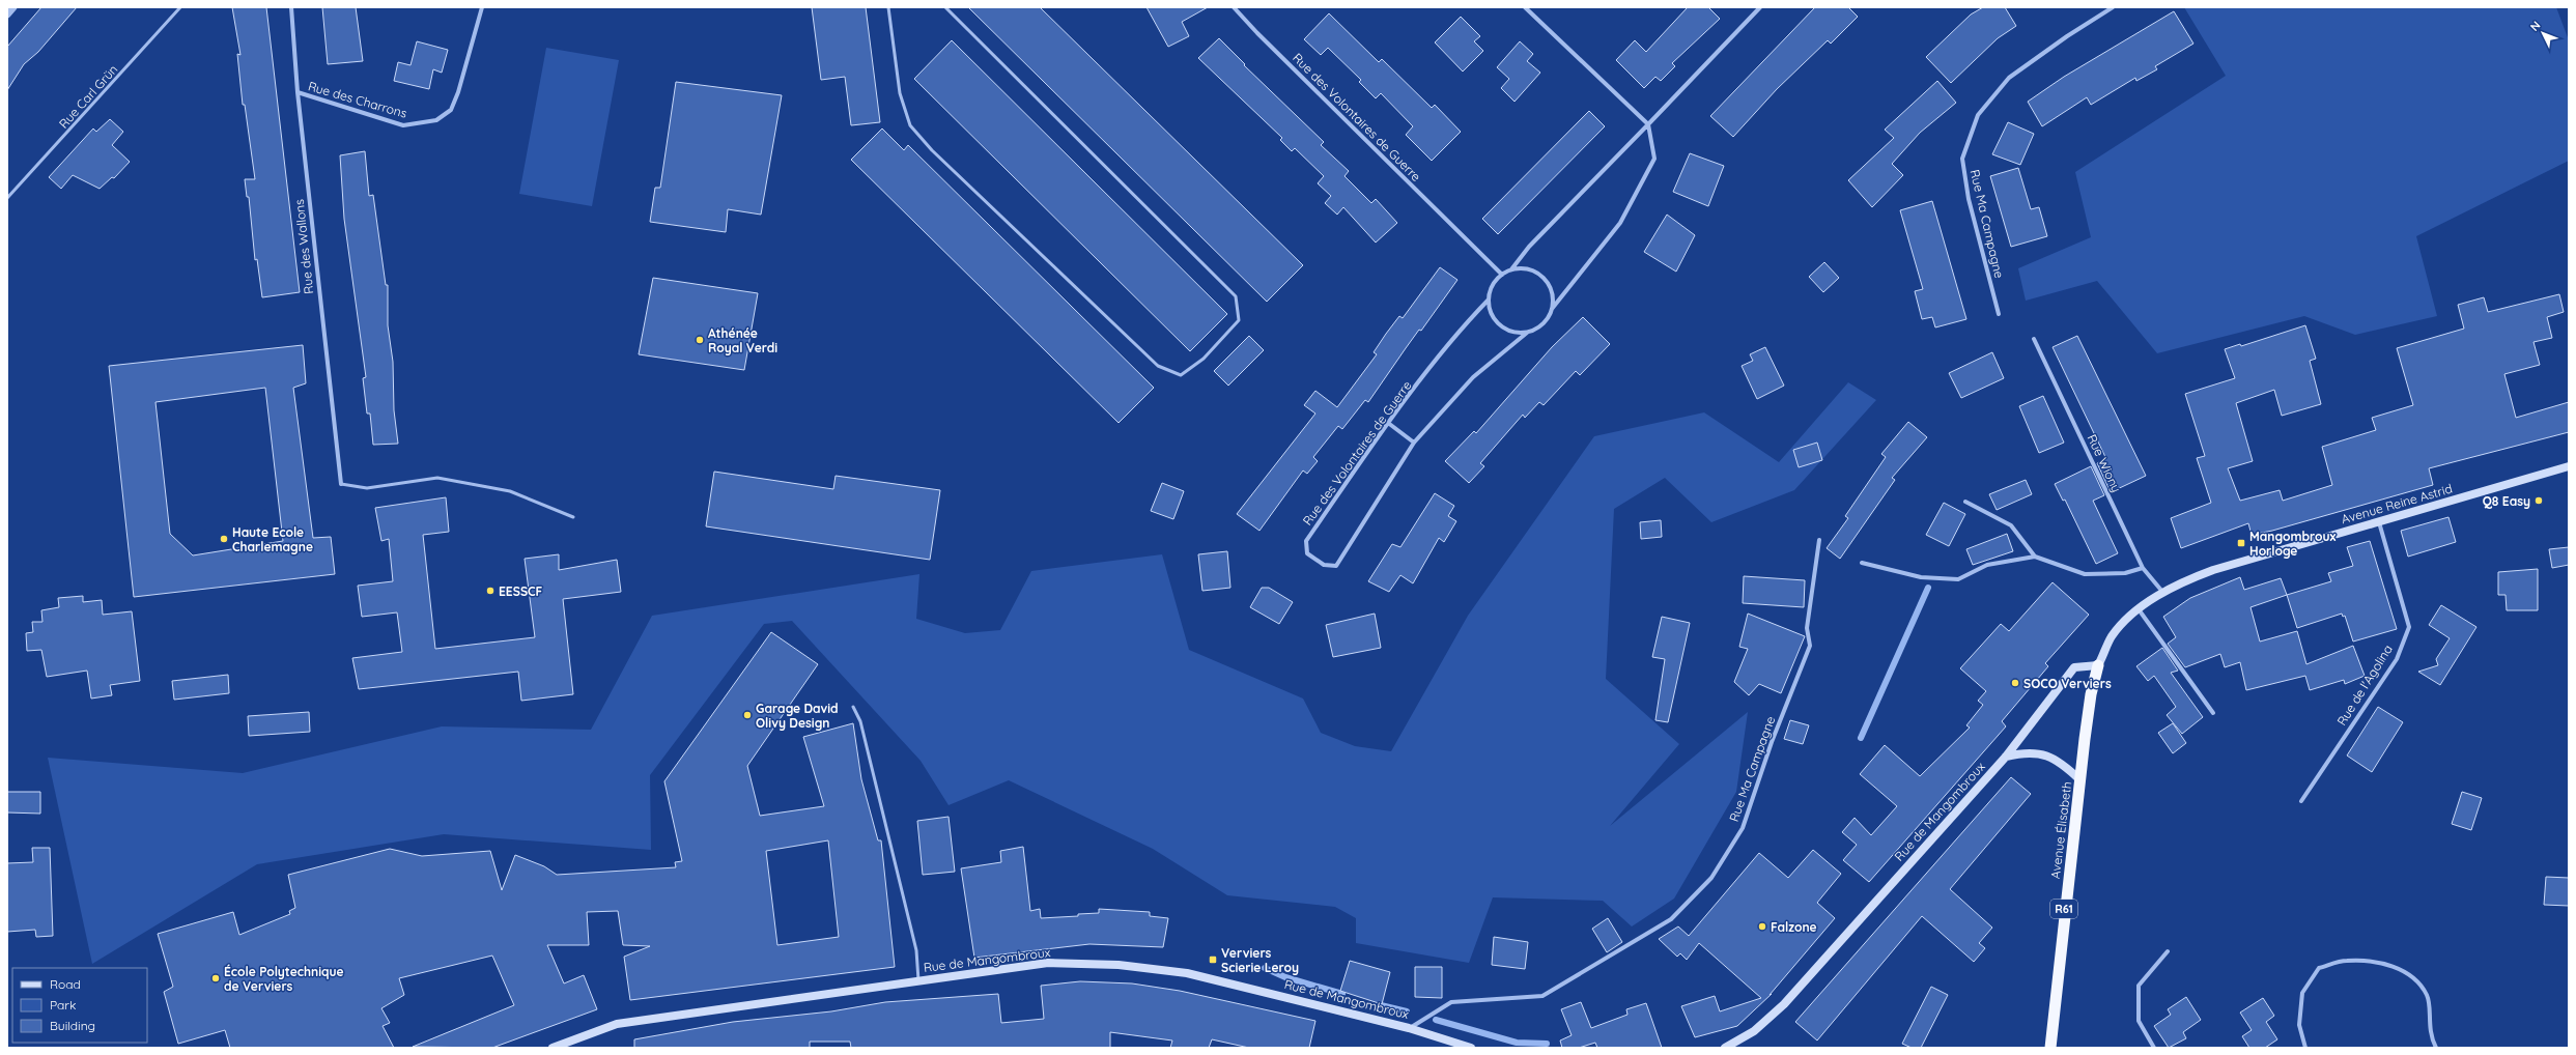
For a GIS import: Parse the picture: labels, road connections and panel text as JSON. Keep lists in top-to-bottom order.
{
  "streets": {
    "highway": ["Avenue Élisabeth", "R61"],
    "main road": ["Avenue Reine Astrid", "Rue de Mangombroux"],
    "street": [
      "Rue des Charrons",
      "Rue des Volontaires de Guerre",
      "Rue Ma Campagne",
      "Rue des Wallons",
      "Rue Wiony",
      "Rue de l'Agolina"
    ],
    "lane": ["Rue Carl Grün"]
  },
  "crossings": [
    ["Rue des Charrons", "Rue des Wallons"],
    ["Rue Ma Campagne", "Rue de Mangombroux"],
    ["Rue Wiony", "Avenue Reine Astrid"],
    ["Avenue Reine Astrid", "Rue de l'Agolina"],
    ["Rue de Mangombroux", "Avenue Élisabeth"]
  ],
  "places": {
    "other": [
      "Athénée Royal Verdi",
      "Q8 Easy",
      "Haute Ecole Charlemagne",
      "EESSCF",
      "SOCO Verviers",
      "Garage David Olivy Design",
      "Falzone",
      "École Polytechnique de Verviers"
    ],
    "transit": ["Mangombroux Horloge", "Verviers Scierie Leroy"]
  },
  "legend": ["Road", "Park", "Building"],
  "north": "top left"
}
